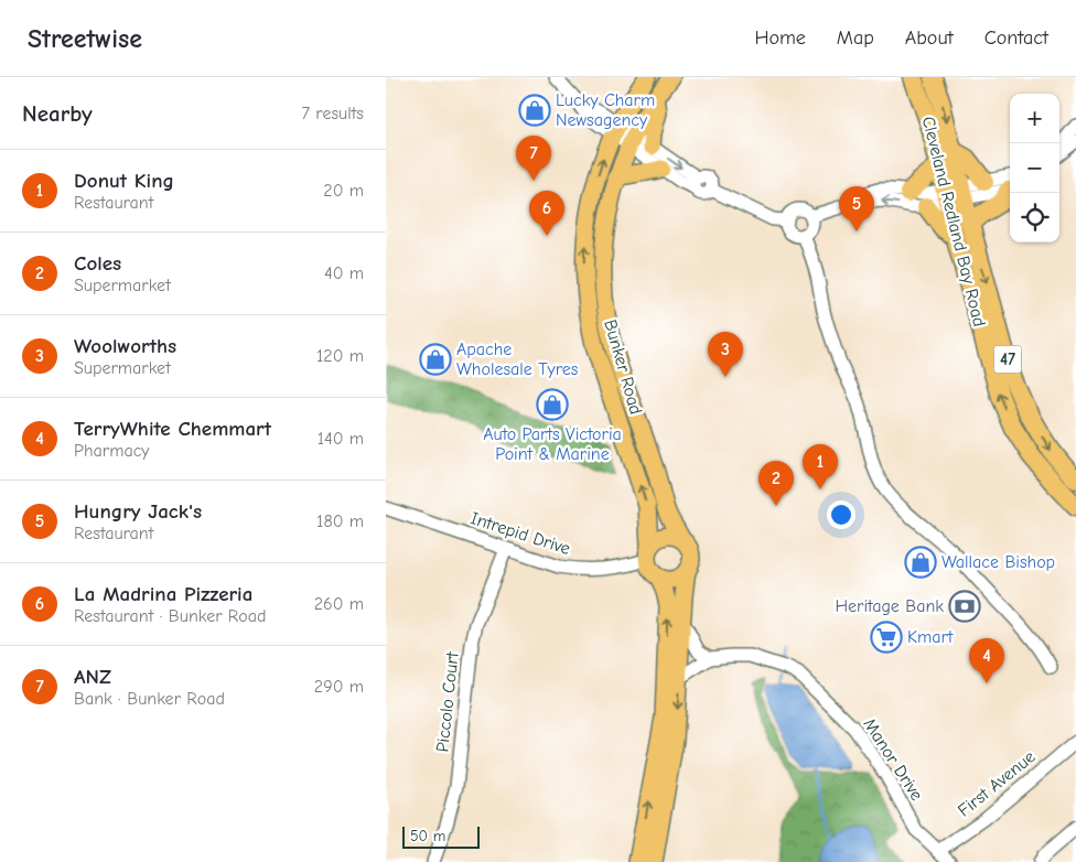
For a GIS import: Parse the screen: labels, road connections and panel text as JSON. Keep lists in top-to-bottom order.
{
  "streets": {
    "highway": ["Cleveland Redland Bay Road", "47"],
    "main road": ["Bunker Road"],
    "street": [
      "Intrepid Drive",
      "Piccolo Court",
      "Manor Drive",
      "First Avenue"
    ]
  },
  "crossings": [
    ["Bunker Road", "Intrepid Drive"],
    ["Intrepid Drive", "Piccolo Court"],
    ["Manor Drive", "First Avenue"]
  ],
  "places": {
    "shop": [
      "Lucky Charm Newsagency",
      "Apache Wholesale Tyres",
      "Auto Parts Victoria Point & Marine",
      "Wallace Bishop"
    ],
    "bank": ["Heritage Bank"],
    "supermarket": ["Kmart"]
  },
  "scale_bar": "50 m",
  "page": {
    "header": "Streetwise",
    "nav": [
      "Home",
      "Map",
      "About",
      "Contact"
    ],
    "heading": ["Nearby", "7 results"],
    "map_buttons": ["+", "−"],
    "pins": [
      "7",
      "5",
      "6",
      "3",
      "1",
      "2",
      "4"
    ],
    "list": [
      {
        "mark": "1",
        "name": "Donut King",
        "note": "Restaurant",
        "value": "20 m"
      },
      {
        "mark": "2",
        "name": "Coles",
        "note": "Supermarket",
        "value": "40 m"
      },
      {
        "mark": "3",
        "name": "Woolworths",
        "note": "Supermarket",
        "value": "120 m"
      },
      {
        "mark": "4",
        "name": "TerryWhite Chemmart",
        "note": "Pharmacy",
        "value": "140 m"
      },
      {
        "mark": "5",
        "name": "Hungry Jack's",
        "note": "Restaurant",
        "value": "180 m"
      },
      {
        "mark": "6",
        "name": "La Madrina Pizzeria",
        "note": "Restaurant · Bunker Road",
        "value": "260 m"
      },
      {
        "mark": "7",
        "name": "ANZ",
        "note": "Bank · Bunker Road",
        "value": "290 m"
      }
    ],
    "scale": "50 m"
  }
}
